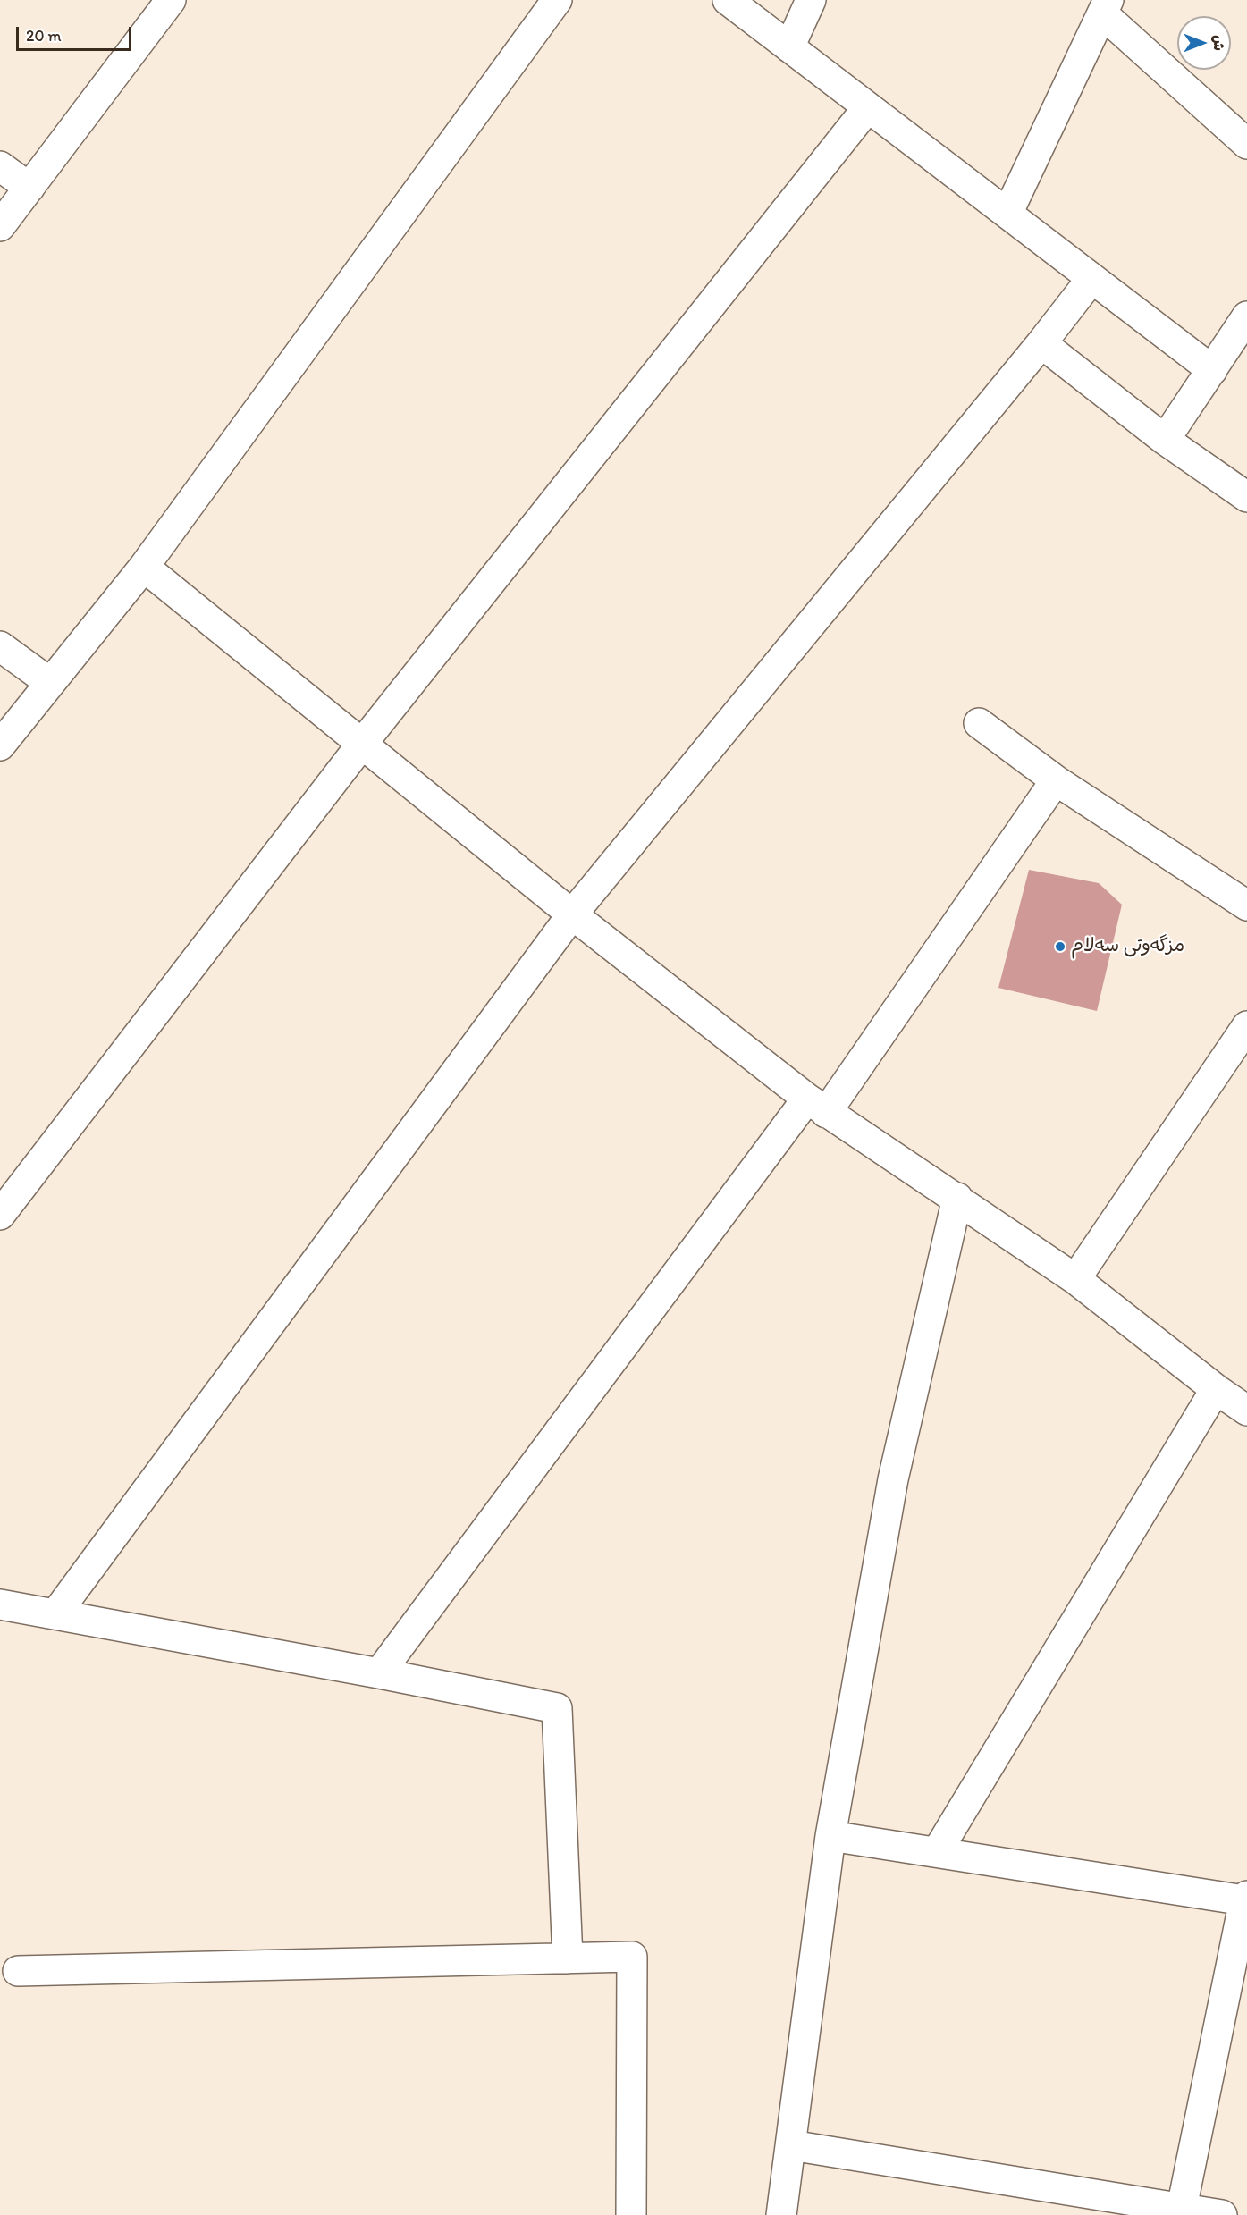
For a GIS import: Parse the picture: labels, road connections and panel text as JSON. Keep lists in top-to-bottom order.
{
  "places": ["مزگەوتی سەلام"],
  "scale_bar": "20 m",
  "north": "right"
}
